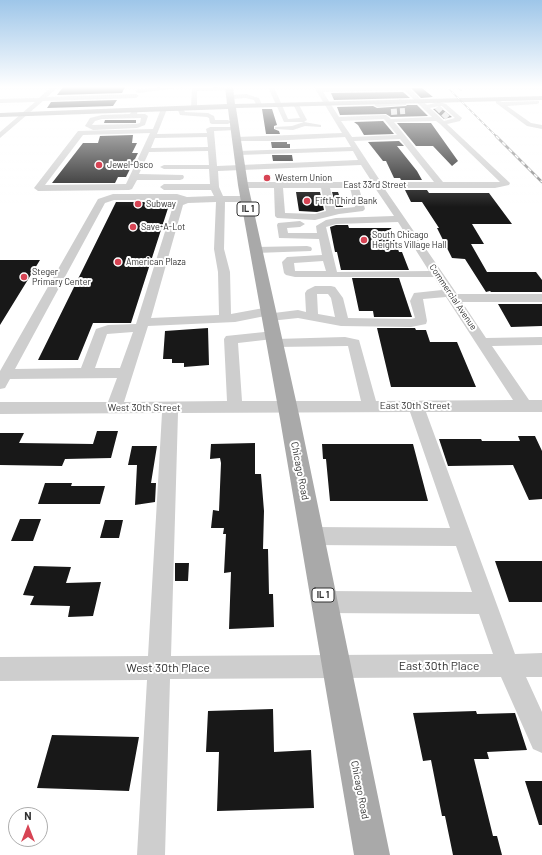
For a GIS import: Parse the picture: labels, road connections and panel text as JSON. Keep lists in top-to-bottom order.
{
  "streets": {
    "main road": ["IL 1", "Chicago Road"],
    "street": [
      "East 33rd Street",
      "Commercial Avenue",
      "East 30th Street",
      "West 30th Street",
      "East 30th Place",
      "West 30th Place"
    ]
  },
  "crossings": [
    ["East 33rd Street", "Commercial Avenue"],
    ["East 33rd Street", "Chicago Road"],
    ["Commercial Avenue", "East 30th Street"],
    ["East 30th Street", "West 30th Street"],
    ["East 30th Street", "Chicago Road"],
    ["West 30th Street", "Chicago Road"],
    ["Chicago Road", "East 30th Place"],
    ["Chicago Road", "West 30th Place"],
    ["East 30th Place", "West 30th Place"]
  ],
  "places": [
    "Jewel-Osco",
    "Western Union",
    "Fifth Third Bank",
    "Subway",
    "Save-A-Lot",
    "South Chicago Heights Village Hall",
    "American Plaza",
    "Steger Primary Center"
  ],
  "north": "top"
}
